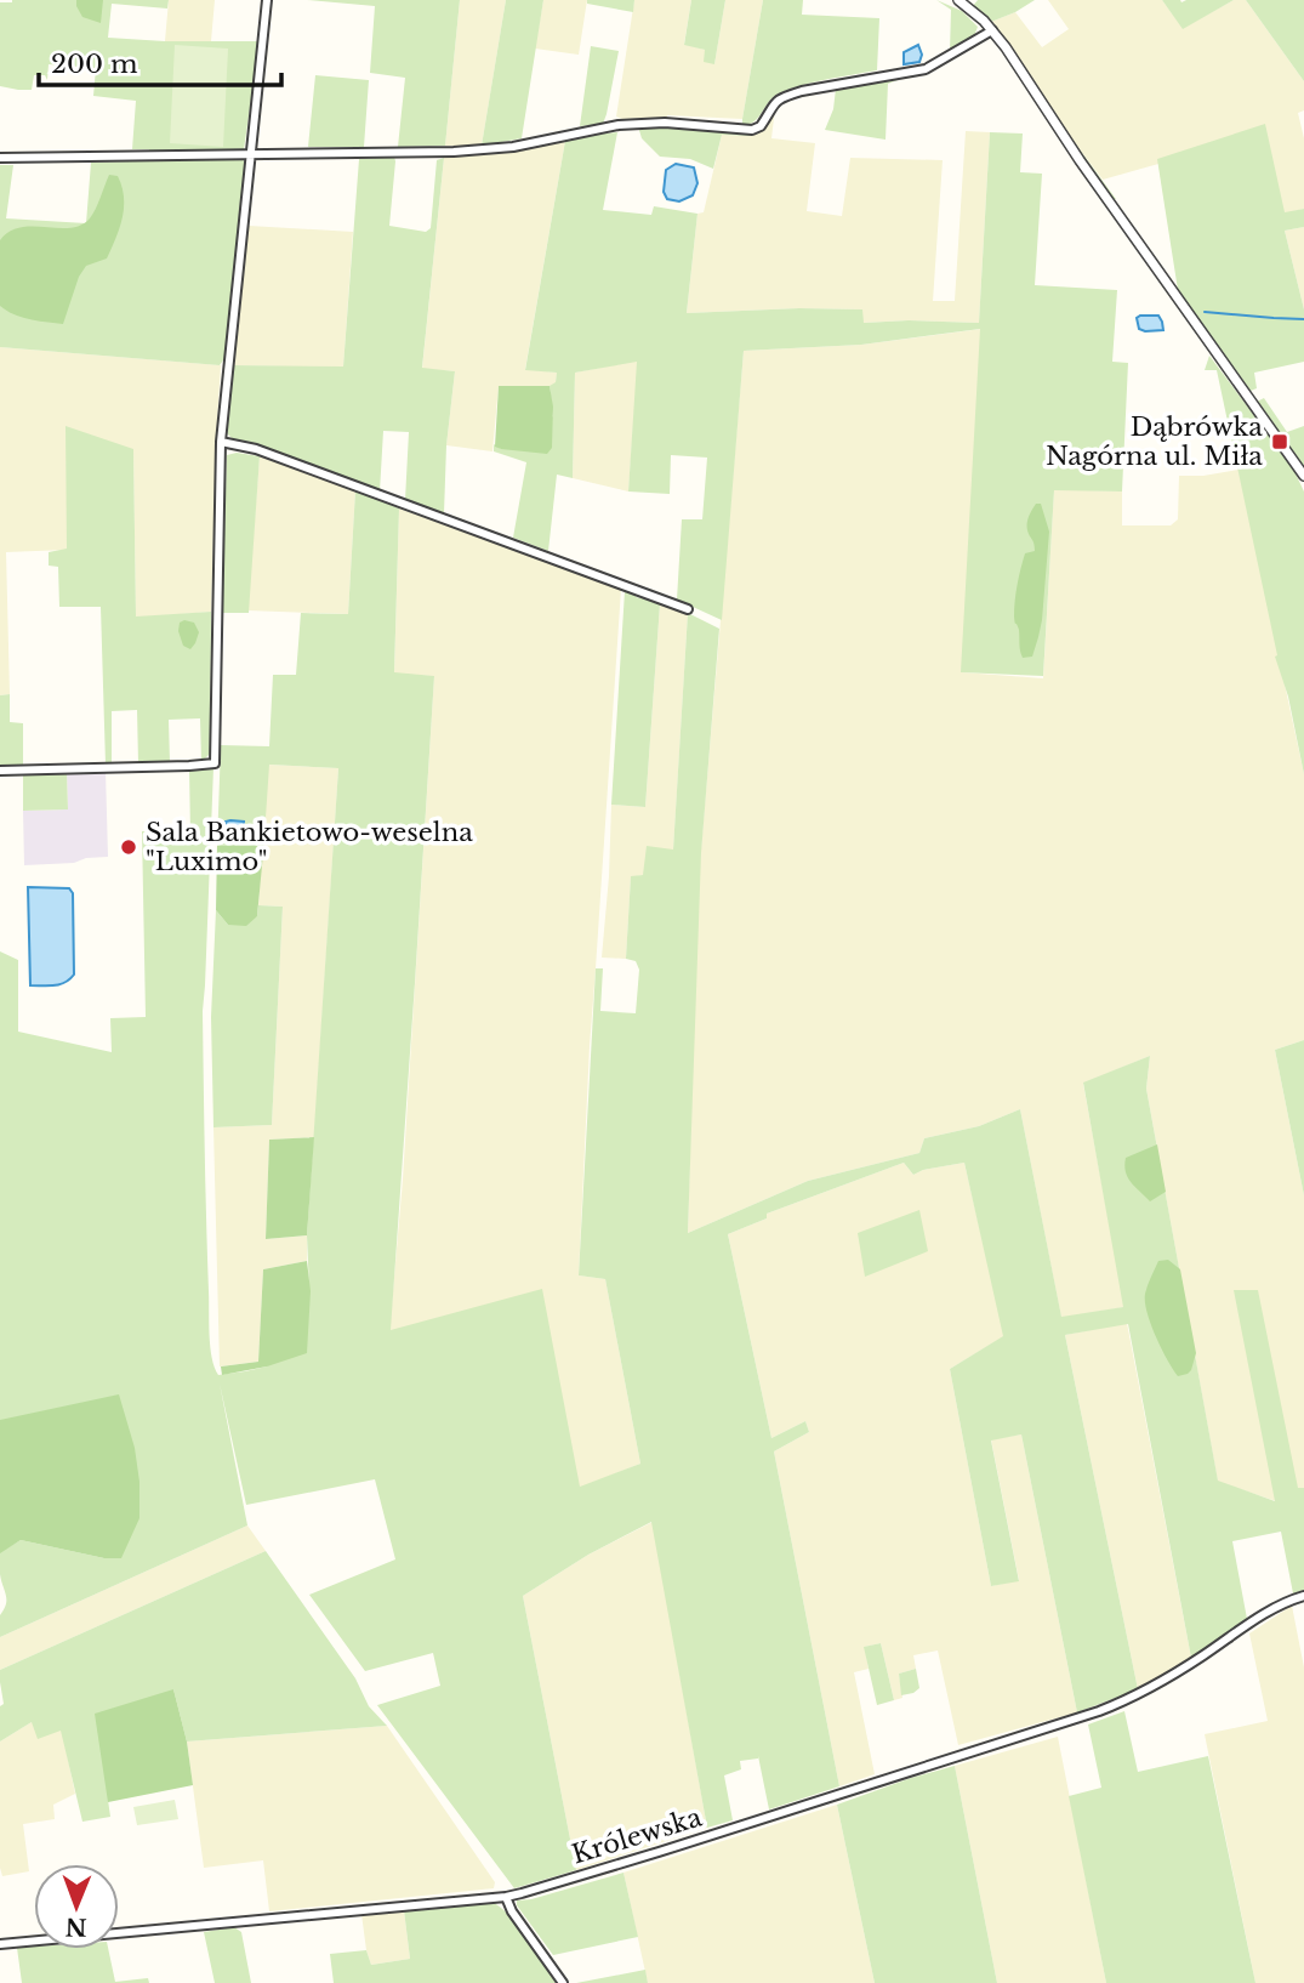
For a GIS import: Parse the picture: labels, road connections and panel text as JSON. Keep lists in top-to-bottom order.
{
  "streets": {
    "street": ["Królewska"]
  },
  "places": {
    "transit": ["Dąbrówka Nagórna ul. Miła"],
    "other": ["Sala Bankietowo-weselna \"Luximo\""]
  },
  "scale_bar": "200 m",
  "north": "bottom"
}
